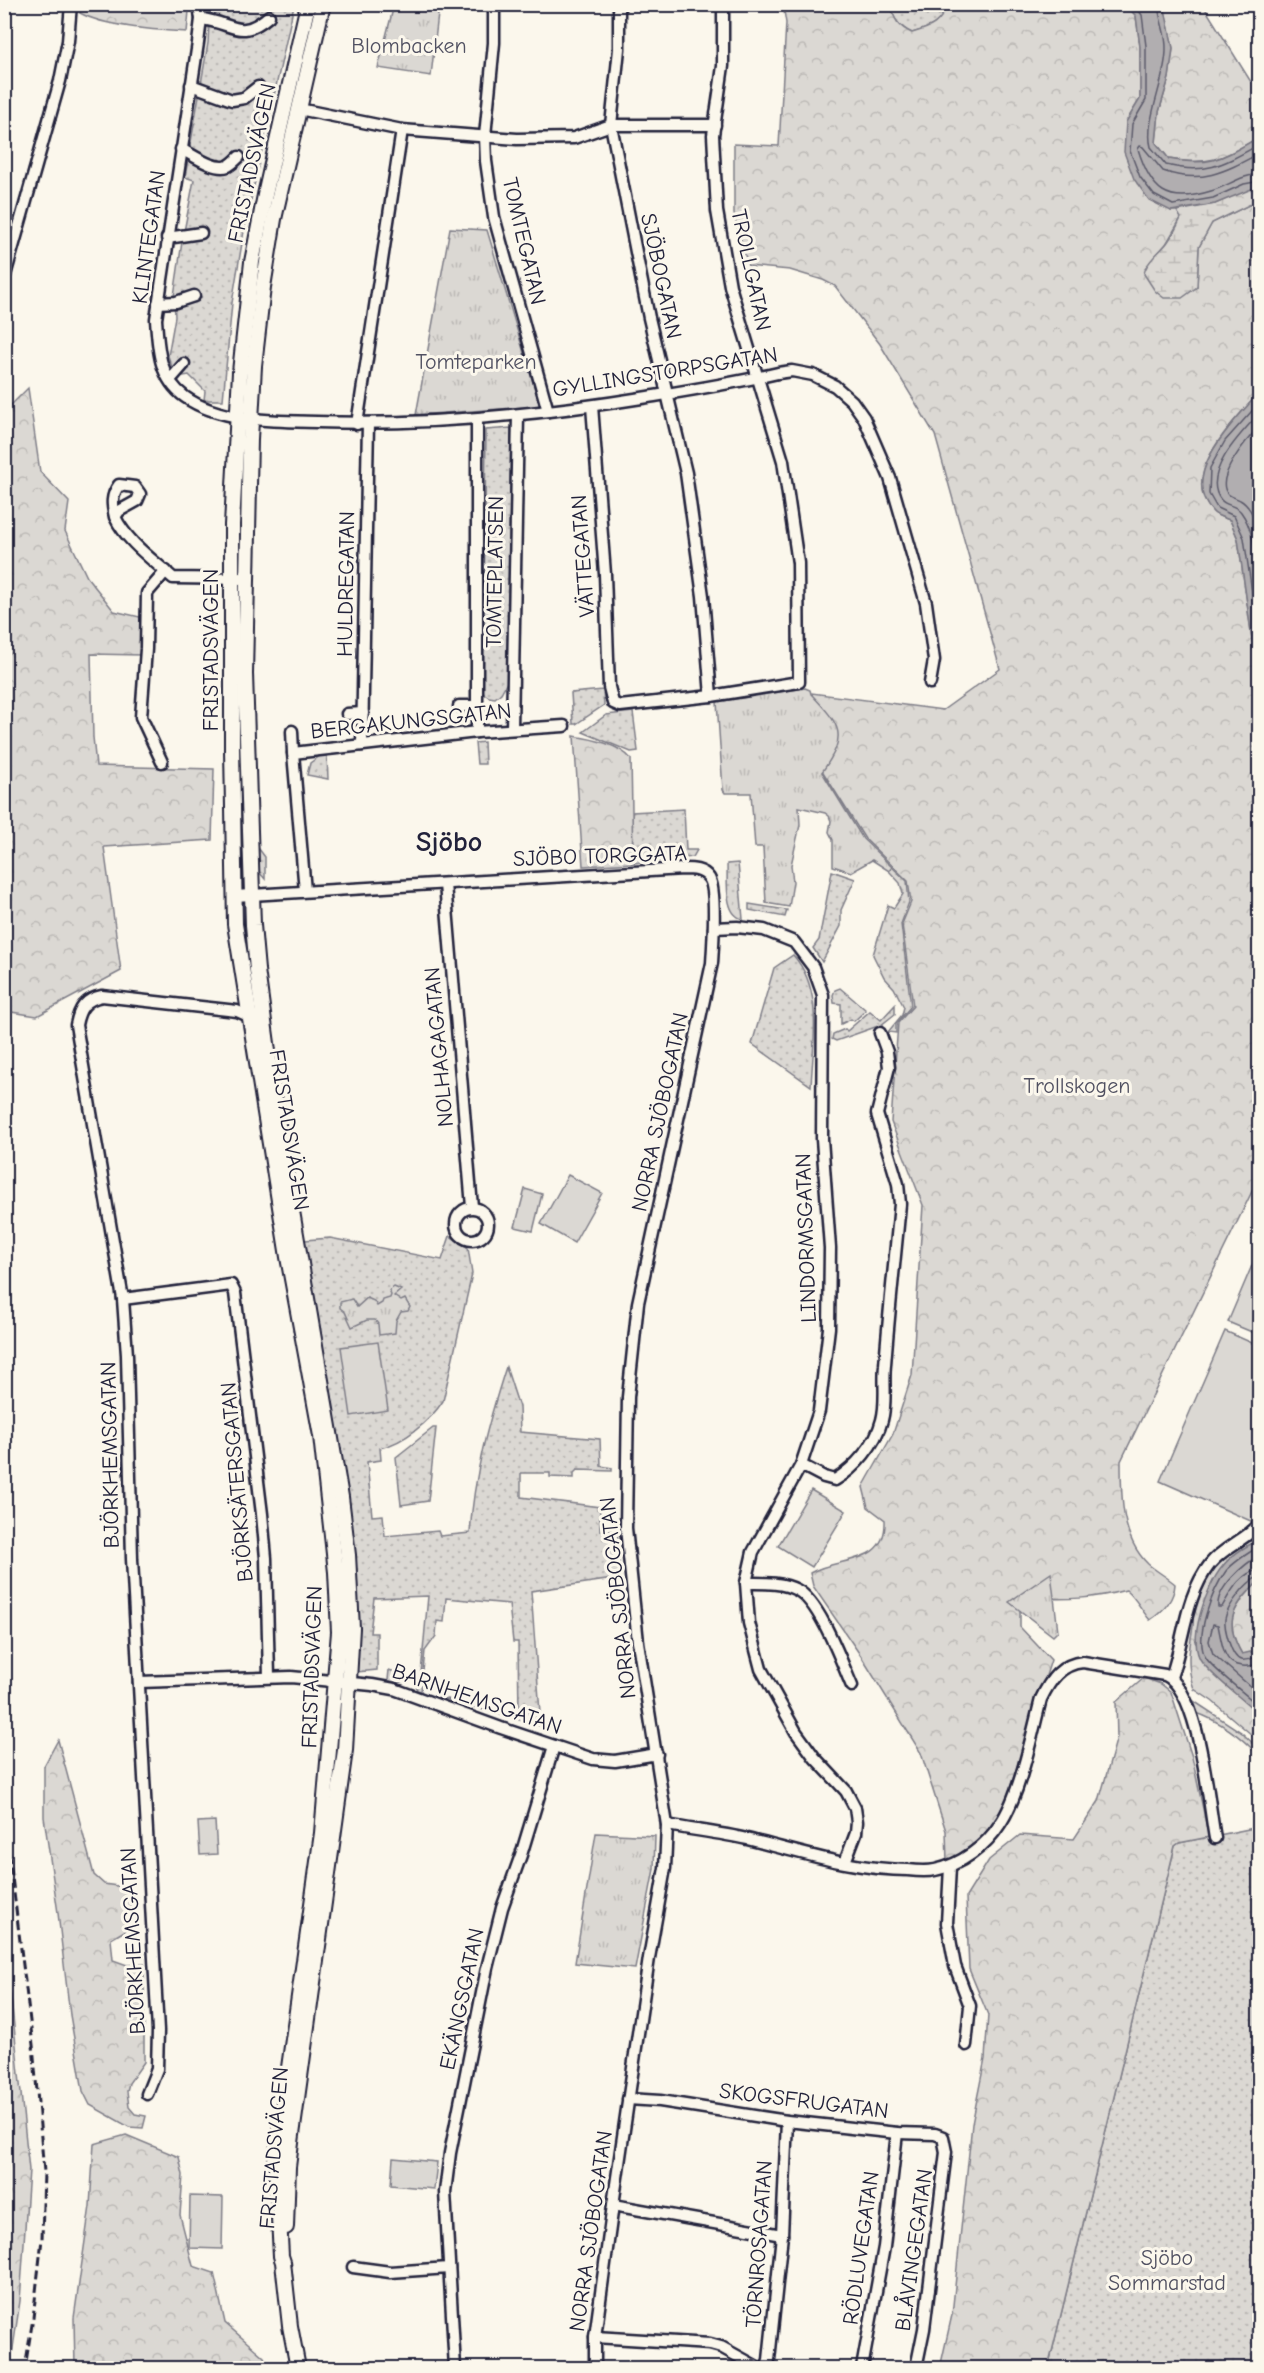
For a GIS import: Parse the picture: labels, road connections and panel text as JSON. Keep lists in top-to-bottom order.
{
  "streets": {
    "street": [
      "FRISTADSVÄGEN",
      "KLINTEGATAN",
      "TOMTEGATAN",
      "TROLLGATAN",
      "SJÖBOGATAN",
      "GYLLINGSTORPSGATAN",
      "VÄTTEGATAN",
      "TOMTEPLATSEN",
      "HULDREGATAN",
      "BERGAKUNGSGATAN",
      "SJÖBO TORGGATA",
      "NOLHAGAGATAN",
      "NORRA SJÖBOGATAN",
      "LINDORMSGATAN",
      "BJÖRKHEMSGATAN",
      "BJÖRKSÄTERSGATAN",
      "BARNHEMSGATAN",
      "EKÄNGSGATAN",
      "SKOGSFRUGATAN",
      "TÖRNROSAGATAN",
      "RÖDLUVEGATAN",
      "BLÅVINGEGATAN"
    ]
  },
  "crossings": [
    ["FRISTADSVÄGEN", "KLINTEGATAN"],
    ["FRISTADSVÄGEN", "GYLLINGSTORPSGATAN"],
    ["FRISTADSVÄGEN", "SJÖBO TORGGATA"],
    ["FRISTADSVÄGEN", "BJÖRKHEMSGATAN"],
    ["FRISTADSVÄGEN", "BARNHEMSGATAN"],
    ["KLINTEGATAN", "GYLLINGSTORPSGATAN"],
    ["TOMTEGATAN", "GYLLINGSTORPSGATAN"],
    ["TROLLGATAN", "SJÖBOGATAN"],
    ["TROLLGATAN", "GYLLINGSTORPSGATAN"],
    ["TROLLGATAN", "VÄTTEGATAN"],
    ["SJÖBOGATAN", "GYLLINGSTORPSGATAN"],
    ["SJÖBOGATAN", "VÄTTEGATAN"],
    ["GYLLINGSTORPSGATAN", "VÄTTEGATAN"],
    ["GYLLINGSTORPSGATAN", "TOMTEPLATSEN"],
    ["GYLLINGSTORPSGATAN", "HULDREGATAN"],
    ["TOMTEPLATSEN", "BERGAKUNGSGATAN"],
    ["HULDREGATAN", "BERGAKUNGSGATAN"],
    ["BERGAKUNGSGATAN", "SJÖBO TORGGATA"],
    ["SJÖBO TORGGATA", "NOLHAGAGATAN"],
    ["SJÖBO TORGGATA", "NORRA SJÖBOGATAN"],
    ["NORRA SJÖBOGATAN", "LINDORMSGATAN"],
    ["NORRA SJÖBOGATAN", "BARNHEMSGATAN"],
    ["NORRA SJÖBOGATAN", "SKOGSFRUGATAN"],
    ["BJÖRKHEMSGATAN", "BJÖRKSÄTERSGATAN"],
    ["BJÖRKHEMSGATAN", "BARNHEMSGATAN"],
    ["BJÖRKSÄTERSGATAN", "BARNHEMSGATAN"],
    ["BARNHEMSGATAN", "EKÄNGSGATAN"],
    ["SKOGSFRUGATAN", "TÖRNROSAGATAN"],
    ["SKOGSFRUGATAN", "RÖDLUVEGATAN"],
    ["SKOGSFRUGATAN", "BLÅVINGEGATAN"]
  ],
  "districts": ["Sjöbo"],
  "parks": [
    "Blombacken",
    "Tomteparken",
    "Trollskogen",
    "Sjöbo Sommarstad"
  ]
}
